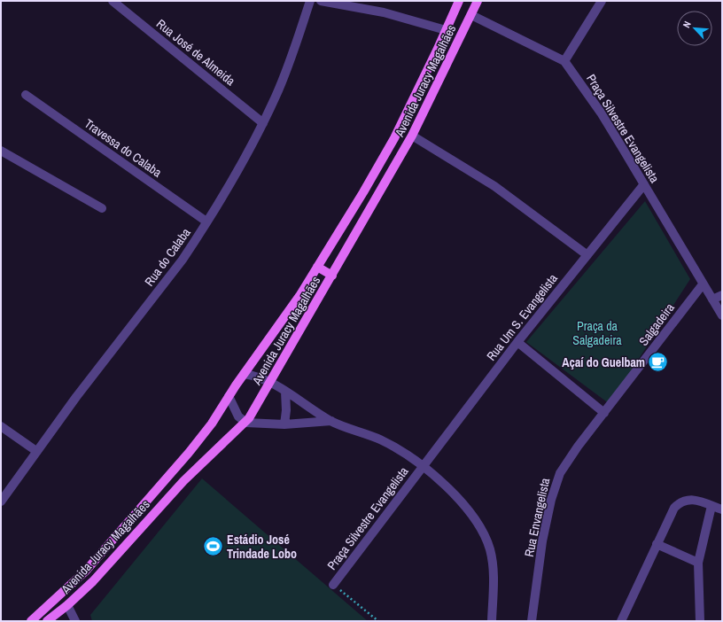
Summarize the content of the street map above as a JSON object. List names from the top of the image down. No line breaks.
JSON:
{"streets":{"main road":["Avenida Juracy Magalhães"],"street":["Rua José de Almeida","Praça Silvestre Evangelista","Travessa do Calaba","Rua do Calaba","Rua Um S. Evangelista","Salgadeira","Rua Envangelista"]},"crossings":[["Rua José de Almeida","Rua do Calaba"],["Avenida Juracy Magalhães","Praça Silvestre Evangelista"],["Praça Silvestre Evangelista","Rua Um S. Evangelista"],["Praça Silvestre Evangelista","Salgadeira"],["Travessa do Calaba","Rua do Calaba"],["Salgadeira","Rua Envangelista"]],"parks":["Praça da Salgadeira"],"places":{"cafe":["Açaí do Guelbam"],"sports":["Estádio José Trindade Lobo"]},"north":"top left"}
